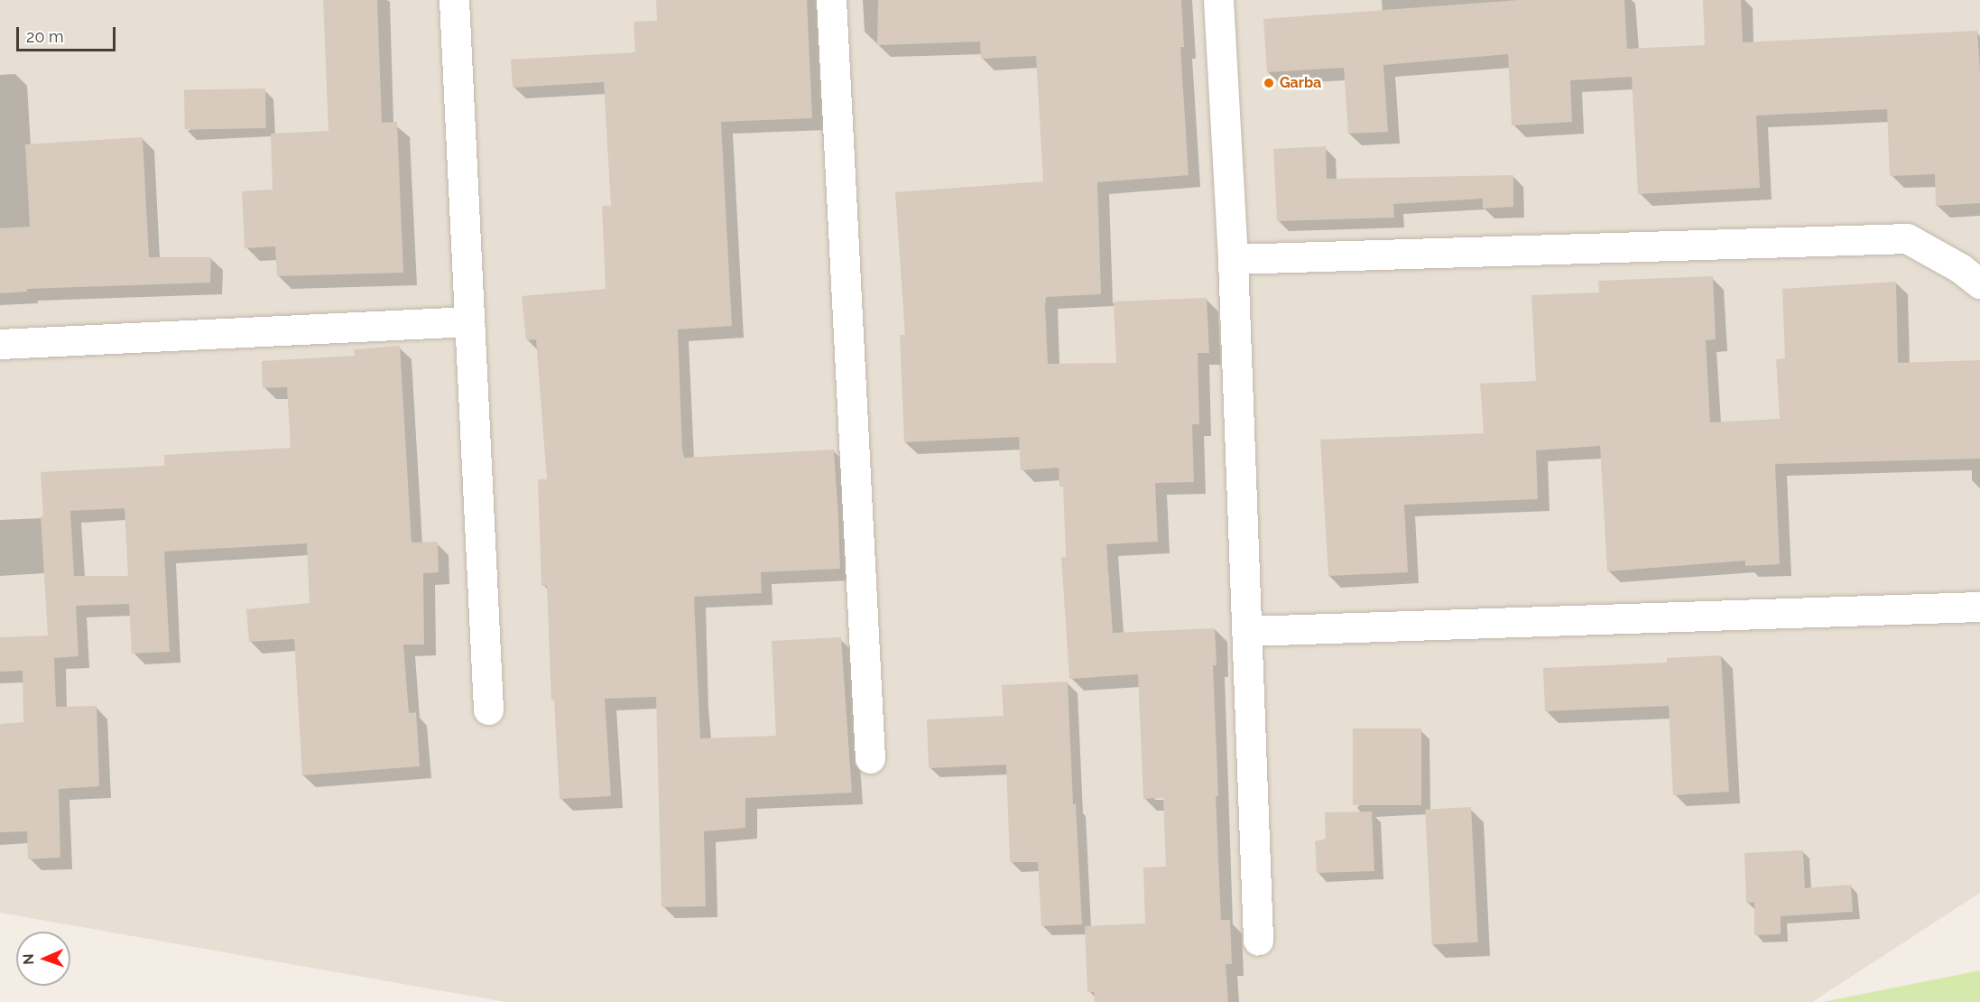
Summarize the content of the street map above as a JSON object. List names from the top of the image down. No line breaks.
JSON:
{"places":["Garba"],"scale_bar":"20 m","north":"left"}
